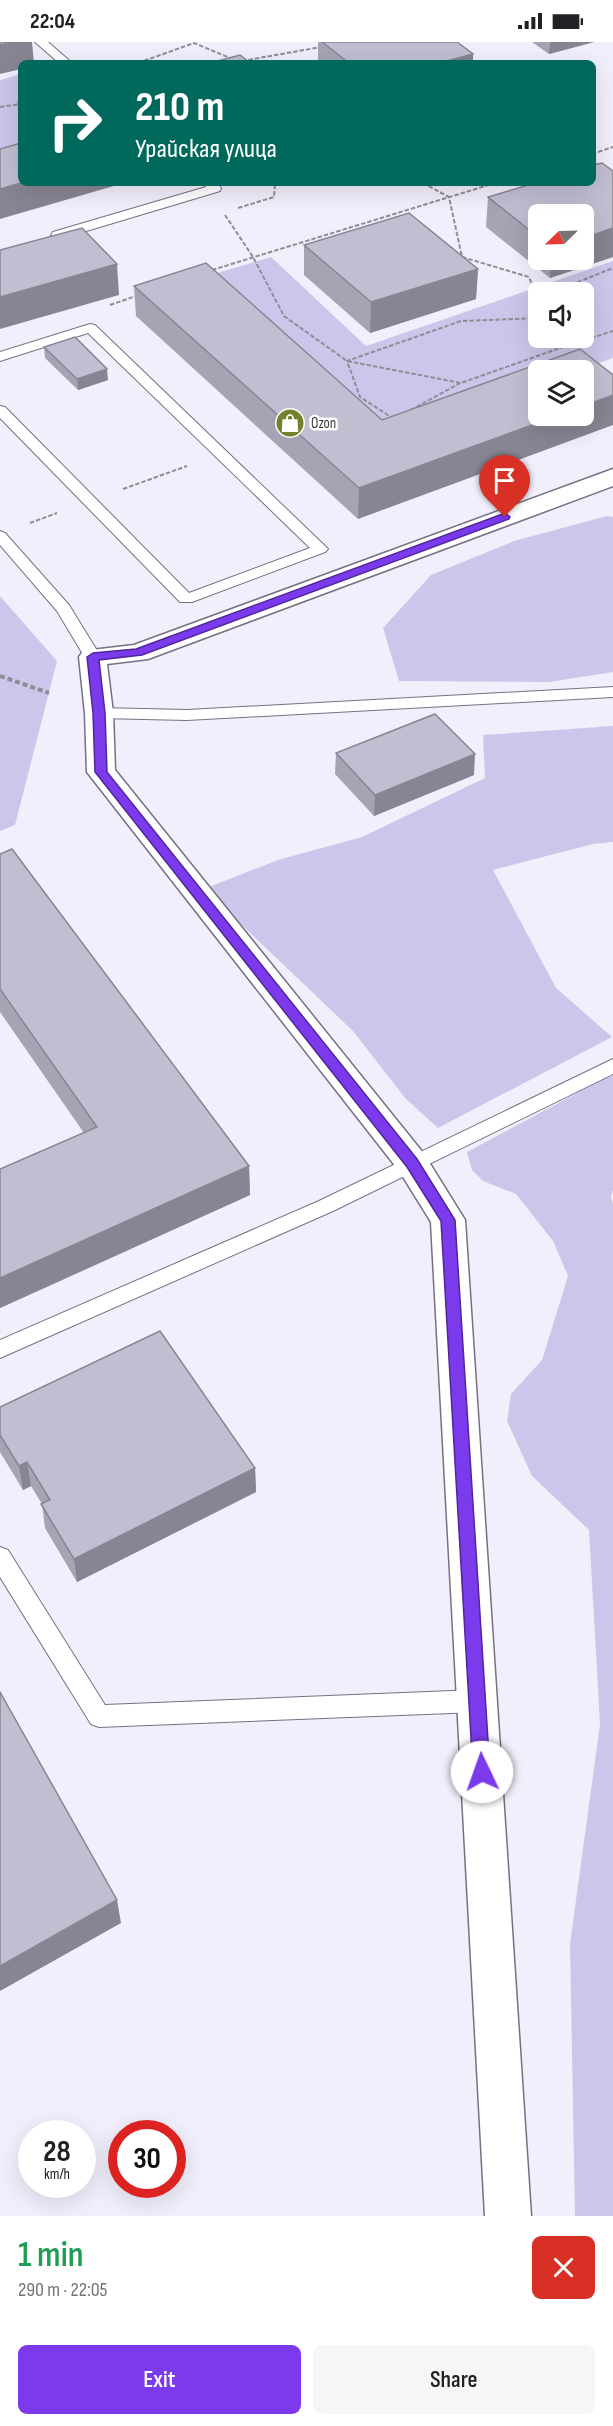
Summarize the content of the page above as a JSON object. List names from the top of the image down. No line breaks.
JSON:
{"places":{"shop":["Ozon"]},"north":"bottom left","page":{"status":"22:04","turn":["210 m","Урайская улица"],"speed":"28 km/h","limit":"30","heading":["1 min","290 m · 22:05"],"buttons":["Exit","Share"]}}
